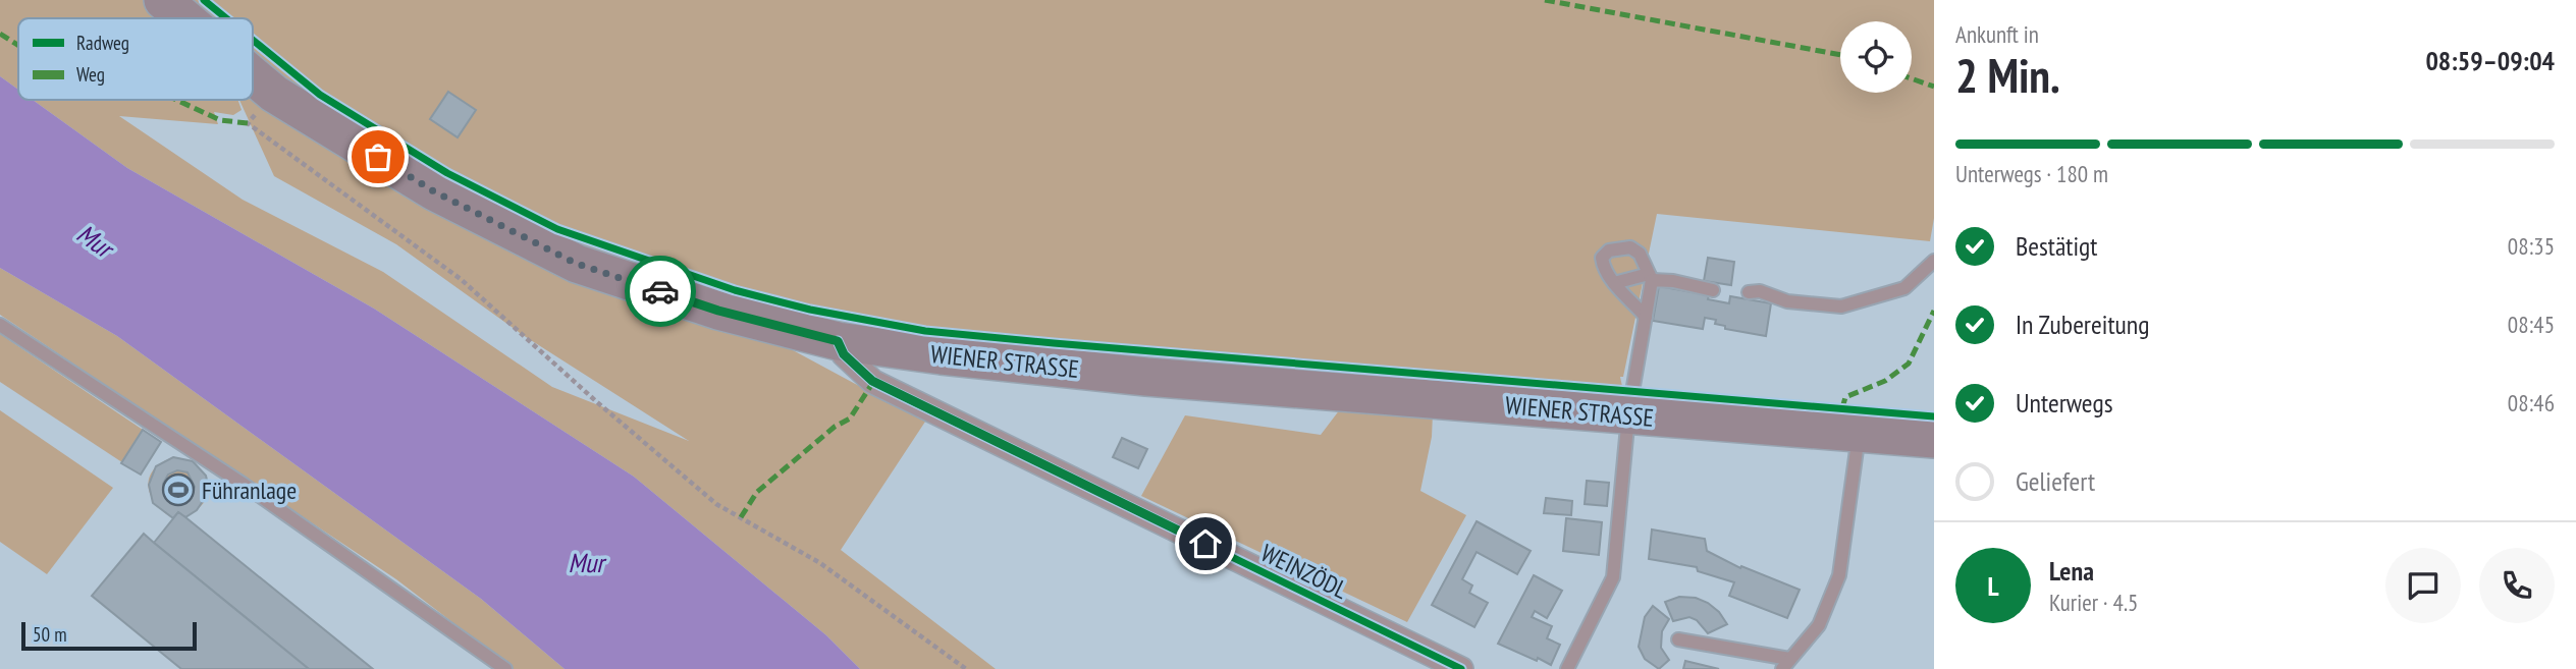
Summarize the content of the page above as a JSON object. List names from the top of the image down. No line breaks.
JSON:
{"streets":{"main road":["WIENER STRASSE"],"street":["WEINZÖDL"]},"crossings":[["WIENER STRASSE","WEINZÖDL"]],"water":["Mur"],"places":{"sports":["Führanlage"]},"legend":["Radweg","Weg"],"scale_bar":"50 m","page":{"heading":["2 Min.","Ankunft in","08:59–09:04"],"panel":["Lena","Kurier · 4.5"],"bar":"Unterwegs · 180 m","list":[["Bestätigt","08:35"],["In Zubereitung","08:45"],["Unterwegs","08:46"],"Geliefert"],"round":"L","scale":"50 m"}}
